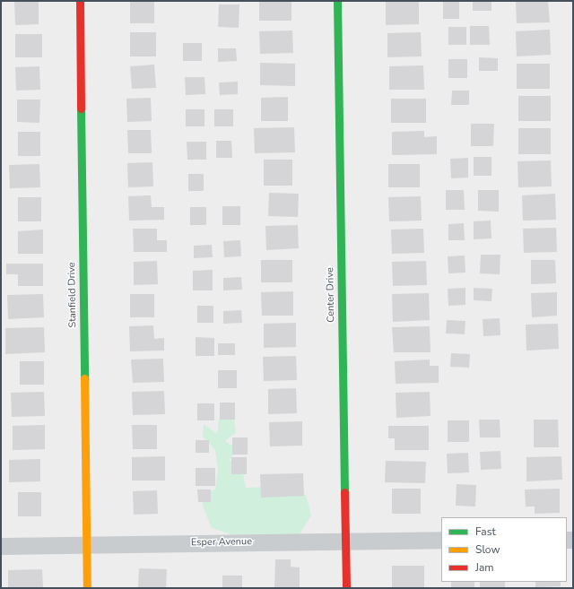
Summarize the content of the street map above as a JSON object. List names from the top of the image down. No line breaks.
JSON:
{"streets":{"street":["Stanfield Drive","Center Drive","Esper Avenue"]},"crossings":[["Stanfield Drive","Esper Avenue"],["Center Drive","Esper Avenue"]],"legend":["Fast","Slow","Jam"]}
